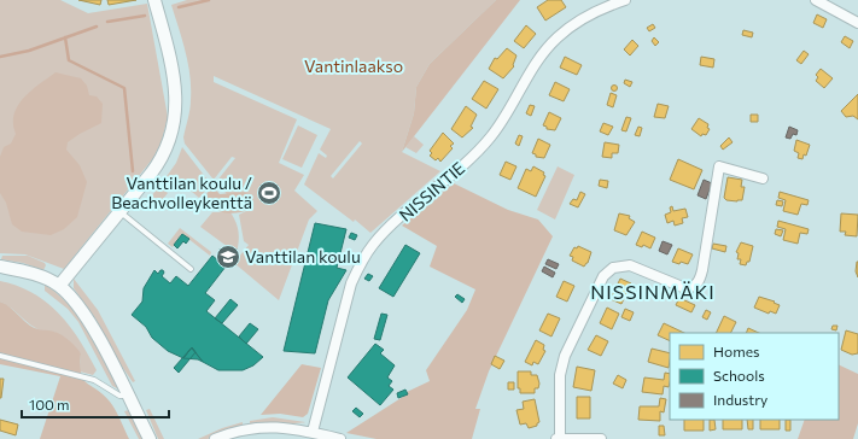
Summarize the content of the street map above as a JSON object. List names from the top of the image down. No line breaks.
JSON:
{"streets":{"street":["NISSINTIE"]},"districts":["NISSINMÄKI"],"parks":["Vantinlaakso"],"places":{"sports":["Vanttilan koulu / Beachvolleykenttä"],"school or university":["Vanttilan koulu"]},"legend":["Homes","Schools","Industry"],"scale_bar":"100 m"}
